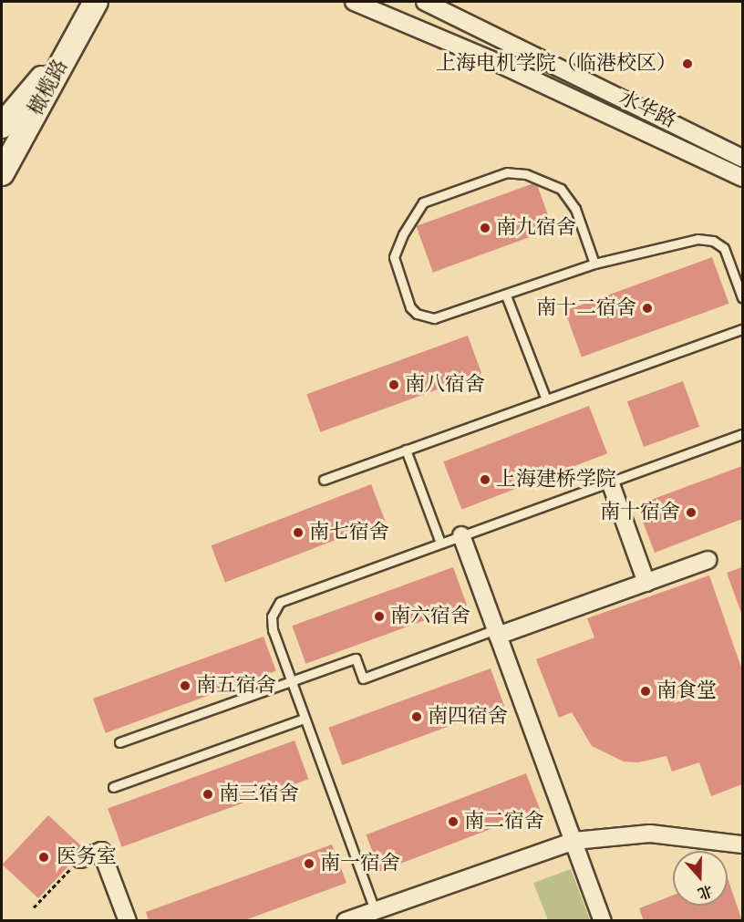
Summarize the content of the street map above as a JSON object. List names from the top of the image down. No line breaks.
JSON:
{"streets":{"main road":["橄榄路"],"street":["水华路"]},"places":["上海电机学院（临港校区）","南九宿舍","南十二宿舍","南八宿舍","上海建桥学院","南十宿舍","南七宿舍","南六宿舍","南五宿舍","南食堂","南四宿舍","南三宿舍","南二宿舍","医务室","南一宿舍"],"north":"bottom"}
